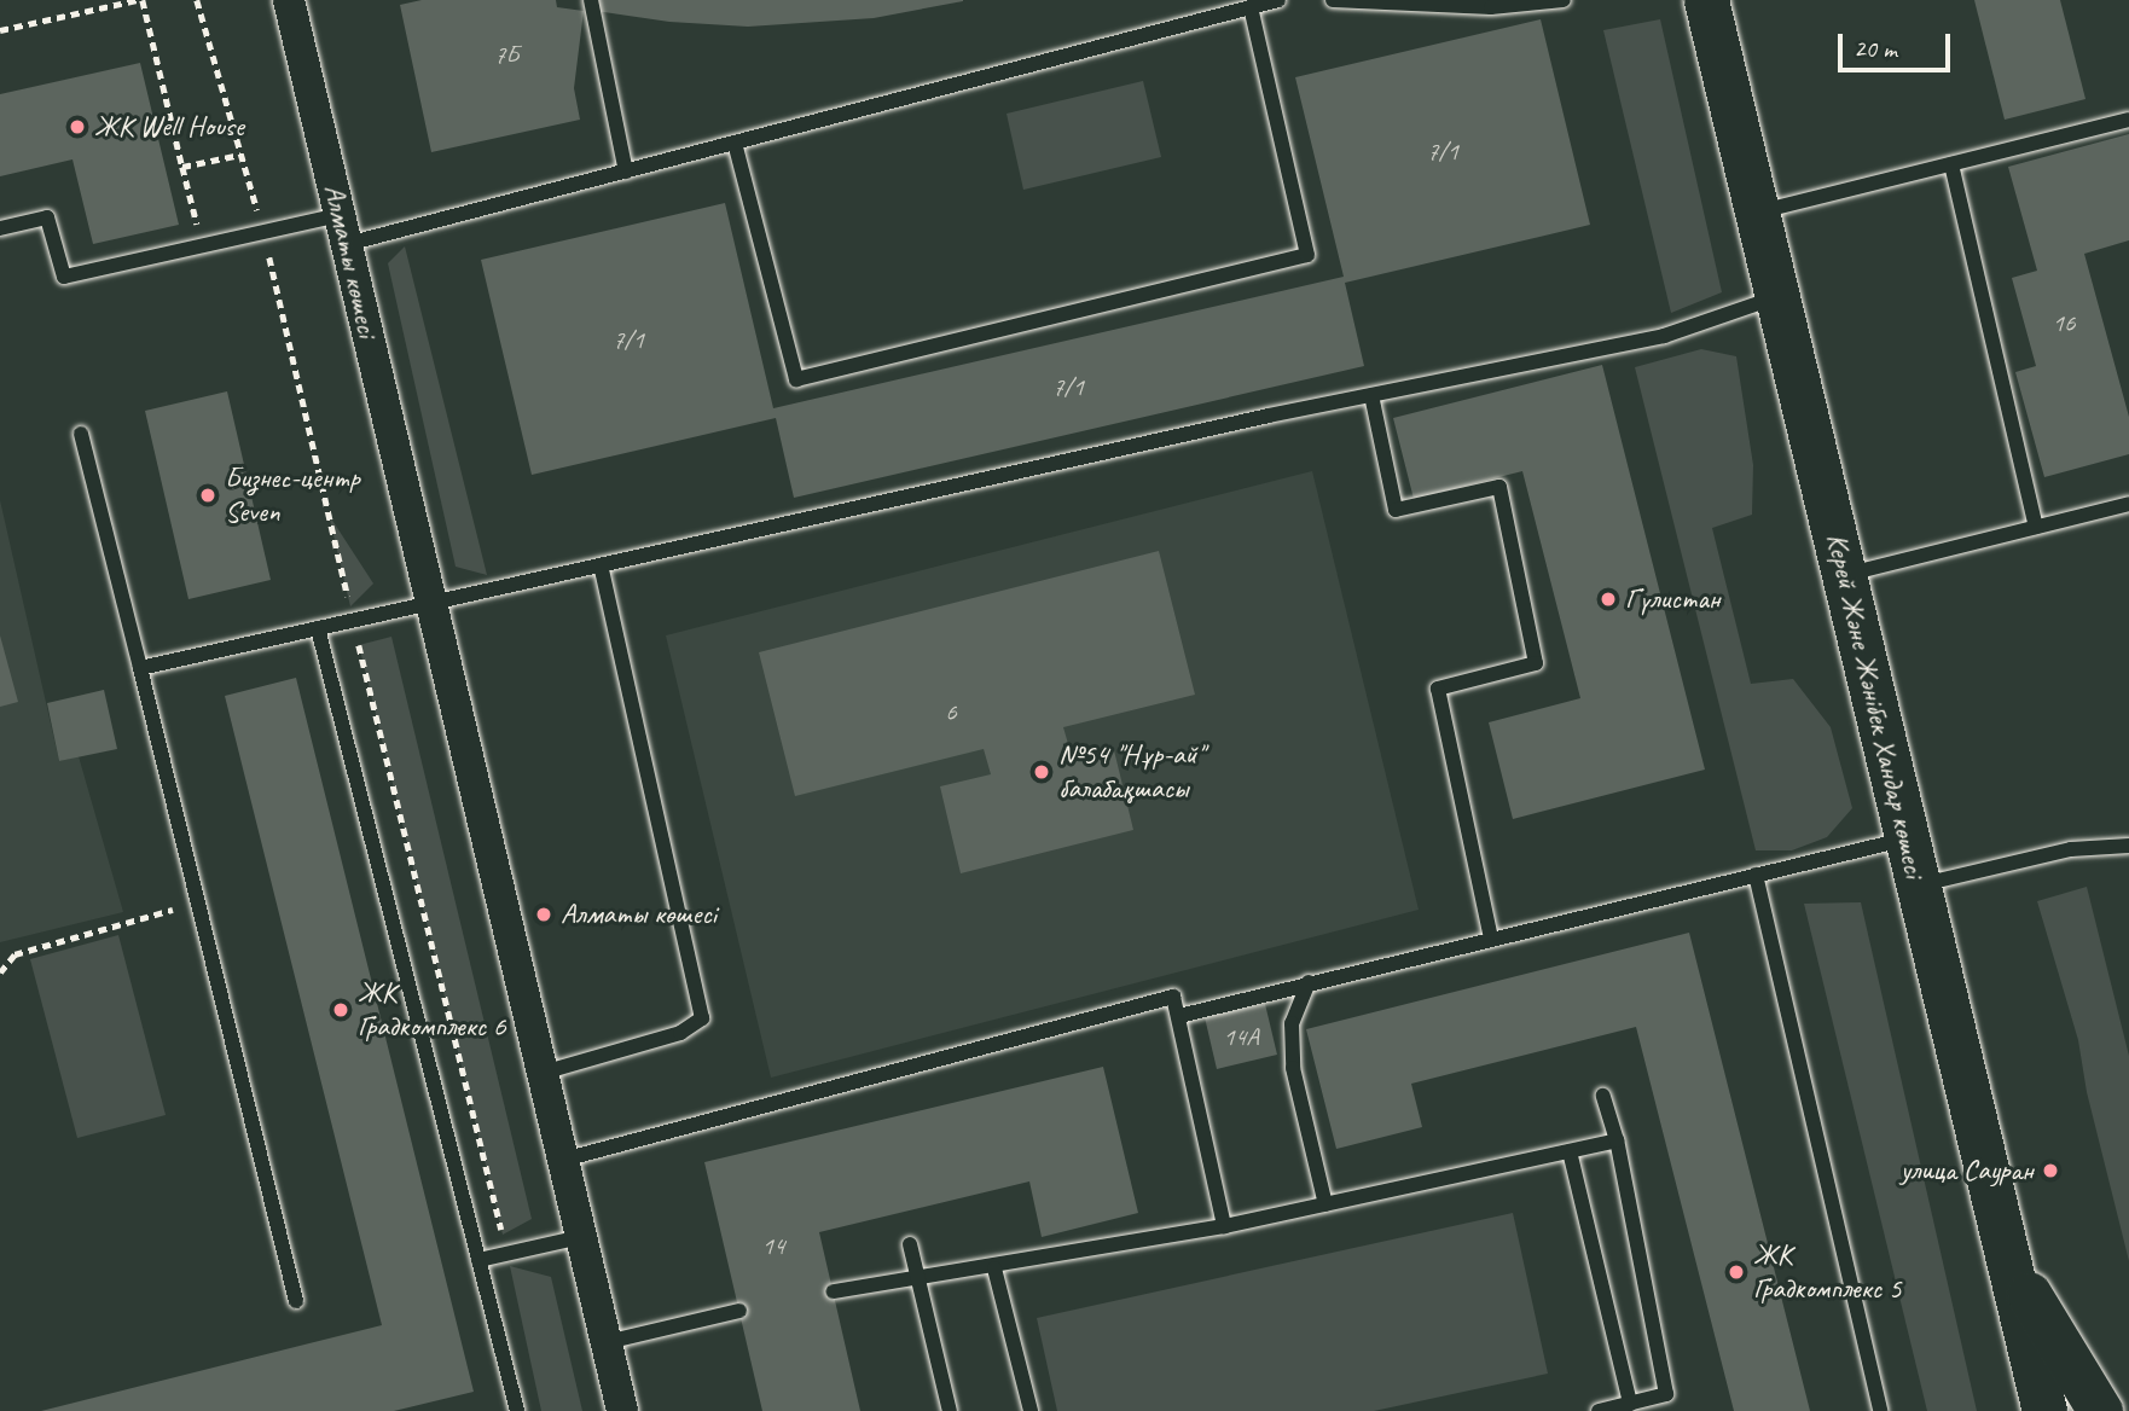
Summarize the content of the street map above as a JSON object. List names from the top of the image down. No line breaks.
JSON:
{"streets":{"main road":["Керей Және Жәнібек Хандар көшесі"],"street":["Алматы көшесі"]},"places":["ЖК Well House","Бизнес-центр Seven","Гүлистан","№54 \"Нұр-ай\" балабақшасы","Алматы көшесі","ЖК Градкомплекс 6","улица Сауран","ЖК Градкомплекс 5"],"house_numbers":["7Б","7/1","16","7/1","7/1","6","14А","14"],"scale_bar":"20 m"}
